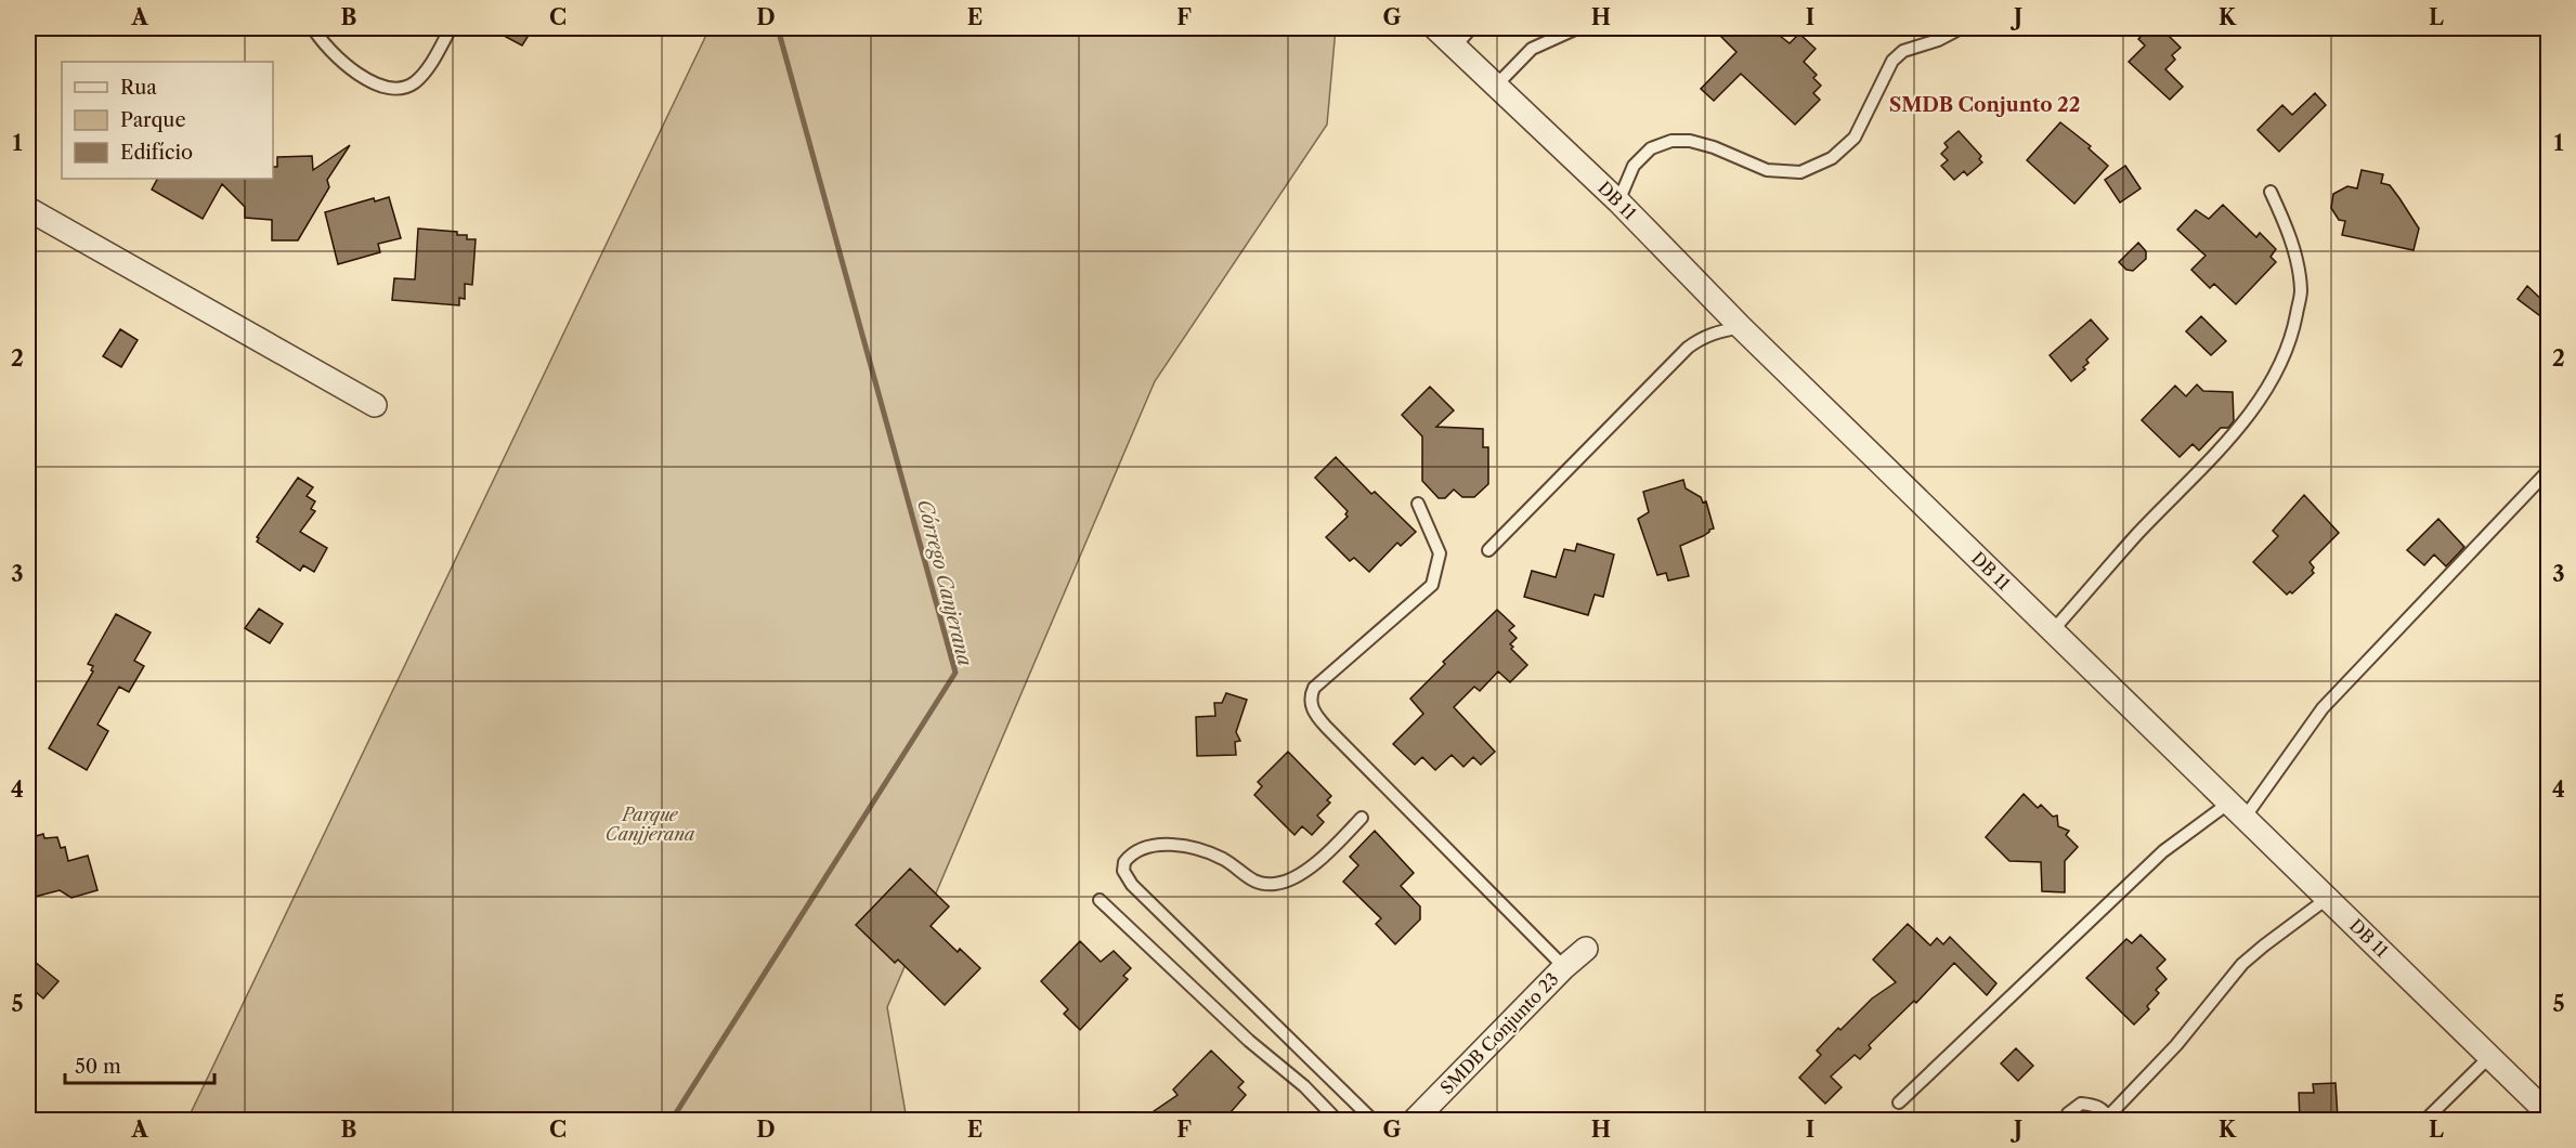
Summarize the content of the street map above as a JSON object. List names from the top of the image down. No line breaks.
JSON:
{"streets":{"street":["DB 11","SMDB Conjunto 23"]},"districts":["SMDB Conjunto 22"],"water":["Córrego Canjerana"],"parks":["Parque Canjjerana"],"legend":["Rua","Parque","Edifício"],"scale_bar":"50 m","grid":{"columns":["A","B","C","D","E","F","G","H","I","J","K","L"],"rows":["1","2","3","4","5"]}}
